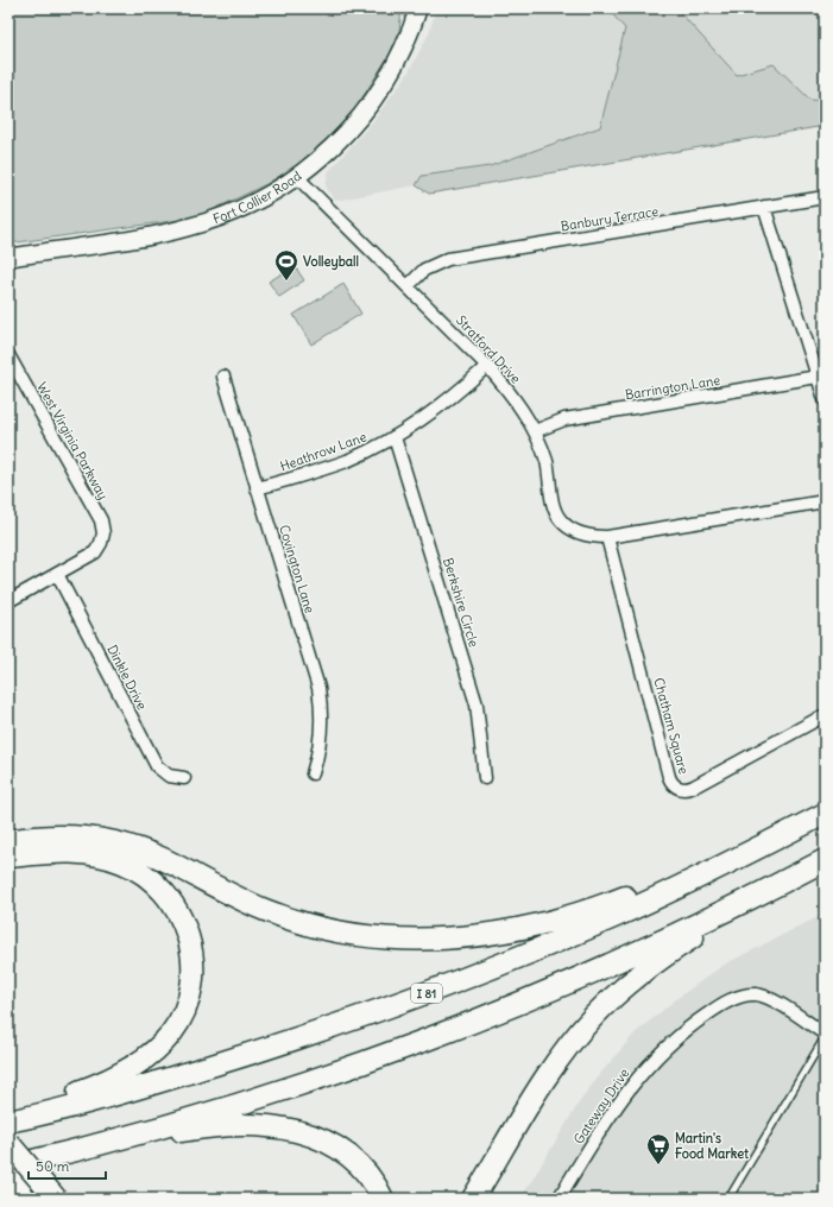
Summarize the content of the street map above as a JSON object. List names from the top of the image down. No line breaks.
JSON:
{"streets":{"highway":["I 81"],"street":["Fort Collier Road","Banbury Terrace","Stratford Drive","Barrington Lane","West Virginia Parkway","Heathrow Lane","Covington Lane","Berkshire Circle","Dinkle Drive","Chatham Square","Gateway Drive"]},"crossings":[["Fort Collier Road","Stratford Drive"],["Banbury Terrace","Stratford Drive"],["Stratford Drive","Barrington Lane"],["Stratford Drive","Heathrow Lane"],["Stratford Drive","Chatham Square"],["West Virginia Parkway","Dinkle Drive"],["Heathrow Lane","Covington Lane"],["Heathrow Lane","Berkshire Circle"]],"places":{"sports":["Volleyball"],"supermarket":["Martin's Food Market"]},"scale_bar":"50 m"}
